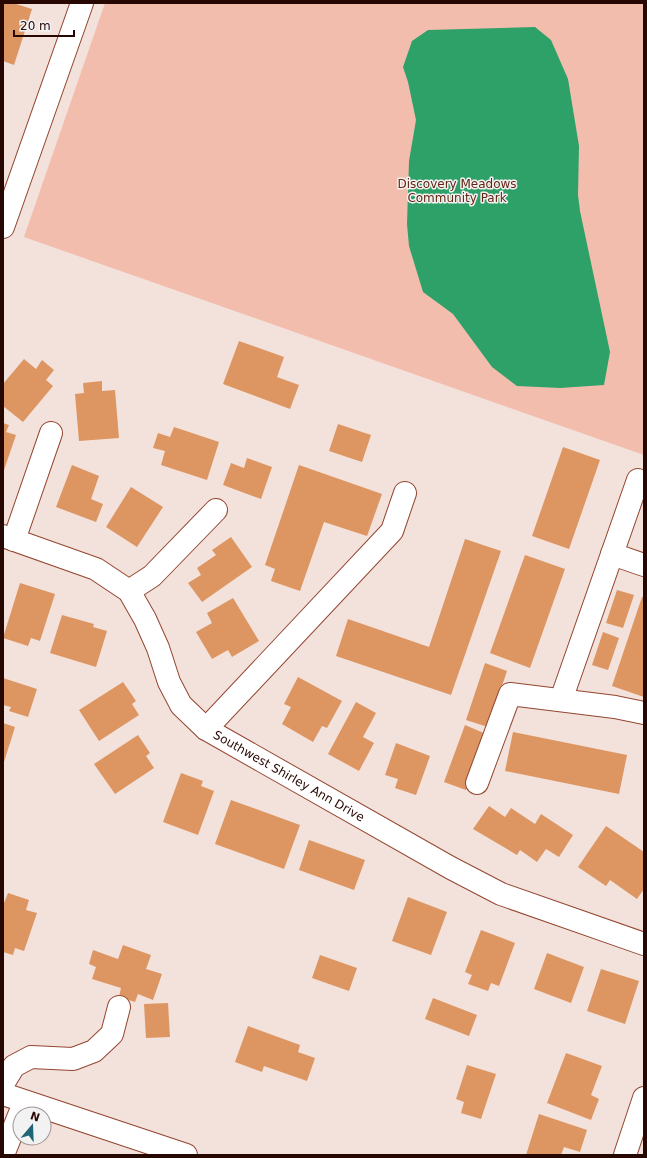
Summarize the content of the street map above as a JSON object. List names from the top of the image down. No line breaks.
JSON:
{"streets":{"street":["Southwest Shirley Ann Drive"]},"parks":["Discovery Meadows Community Park"],"scale_bar":"20 m","north":"top"}
